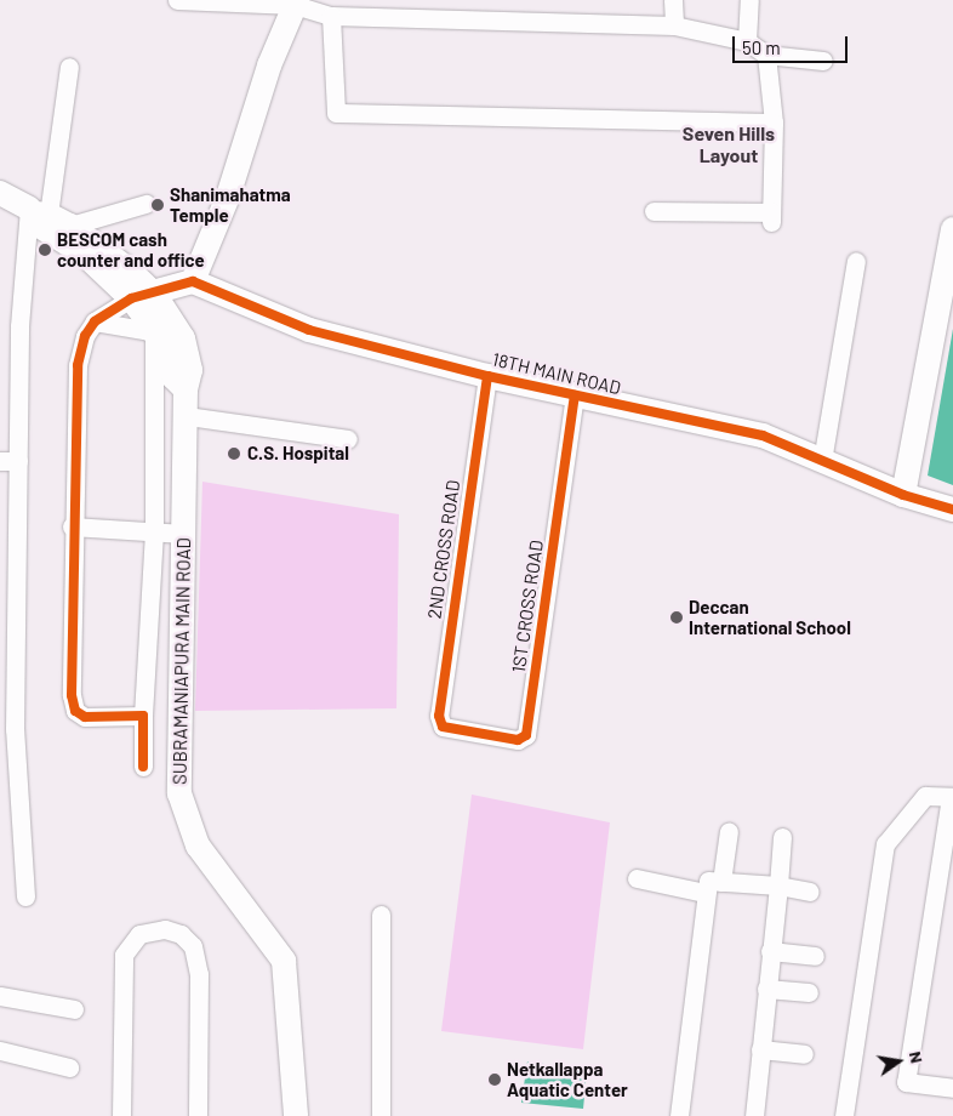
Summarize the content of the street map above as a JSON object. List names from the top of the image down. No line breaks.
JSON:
{"streets":{"street":["18TH MAIN ROAD","2ND CROSS ROAD","1ST CROSS ROAD","SUBRAMANIAPURA MAIN ROAD"]},"crossings":[["18TH MAIN ROAD","2ND CROSS ROAD"],["18TH MAIN ROAD","1ST CROSS ROAD"],["2ND CROSS ROAD","1ST CROSS ROAD"]],"districts":["Seven Hills Layout"],"places":["Shanimahatma Temple","BESCOM cash counter and office","C.S. Hospital","Deccan International School","Netkallappa Aquatic Center"],"scale_bar":"50 m","north":"right"}
